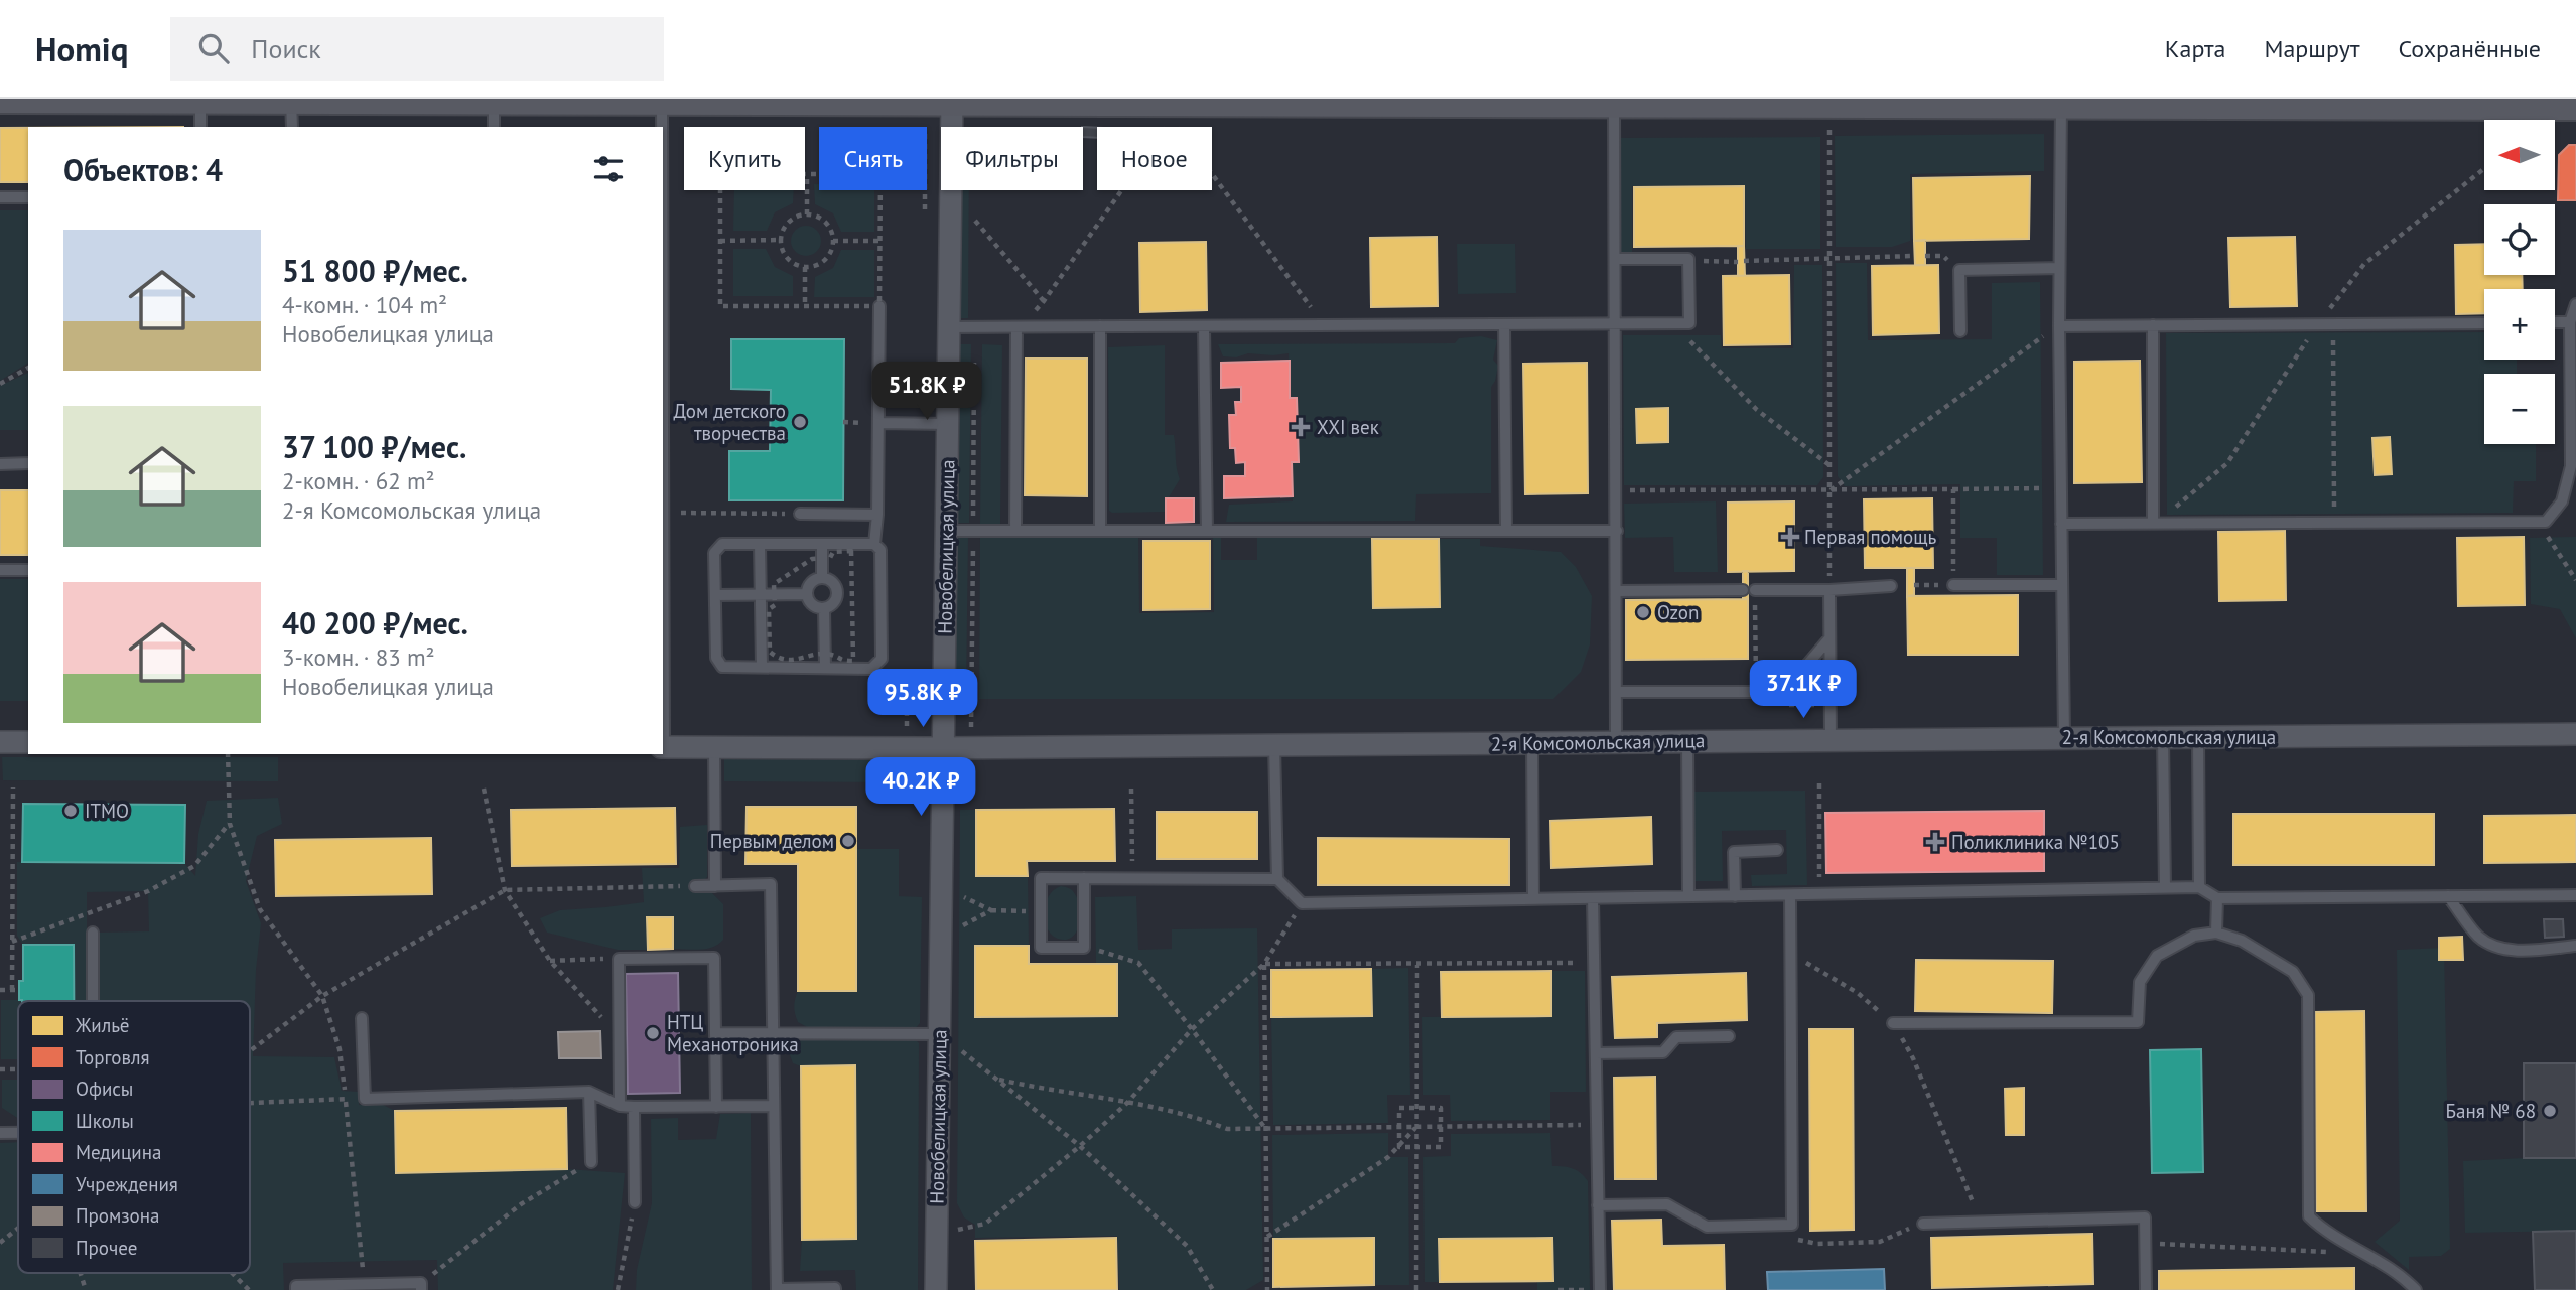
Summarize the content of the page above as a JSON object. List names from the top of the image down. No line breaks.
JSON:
{"streets":{"street":["Новобелицкая улица","2-я Комсомольская улица"]},"crossings":[["Новобелицкая улица","2-я Комсомольская улица"]],"places":{"other":["Дом детского творчества","Ozon","ITMO","Первым делом","НТЦ Механотроника","Баня № 68"],"health":["XXI век","Первая помощь","Поликлиника №105"]},"legend":["Жильё","Торговля","Офисы","Школы","Медицина","Учреждения","Промзона","Прочее"],"north":"left","page":{"header":"Homiq","search":"Поиск","nav":["Карта","Маршрут","Сохранённые"],"map_buttons":["+","−"],"chip":["Купить","Снять","Фильтры","Новое"],"heading":"Объектов: 4","list":[{"name":"51 800 ₽/мес.","note":"4-комн. · 104 m² · Новобелицкая улица"},{"name":"37 100 ₽/мес.","note":"2-комн. · 62 m² · 2-я Комсомольская улица"},{"name":"40 200 ₽/мес.","note":"3-комн. · 83 m² · Новобелицкая улица"}],"price":["51.8K ₽","37.1K ₽","95.8K ₽","40.2K ₽"]}}
